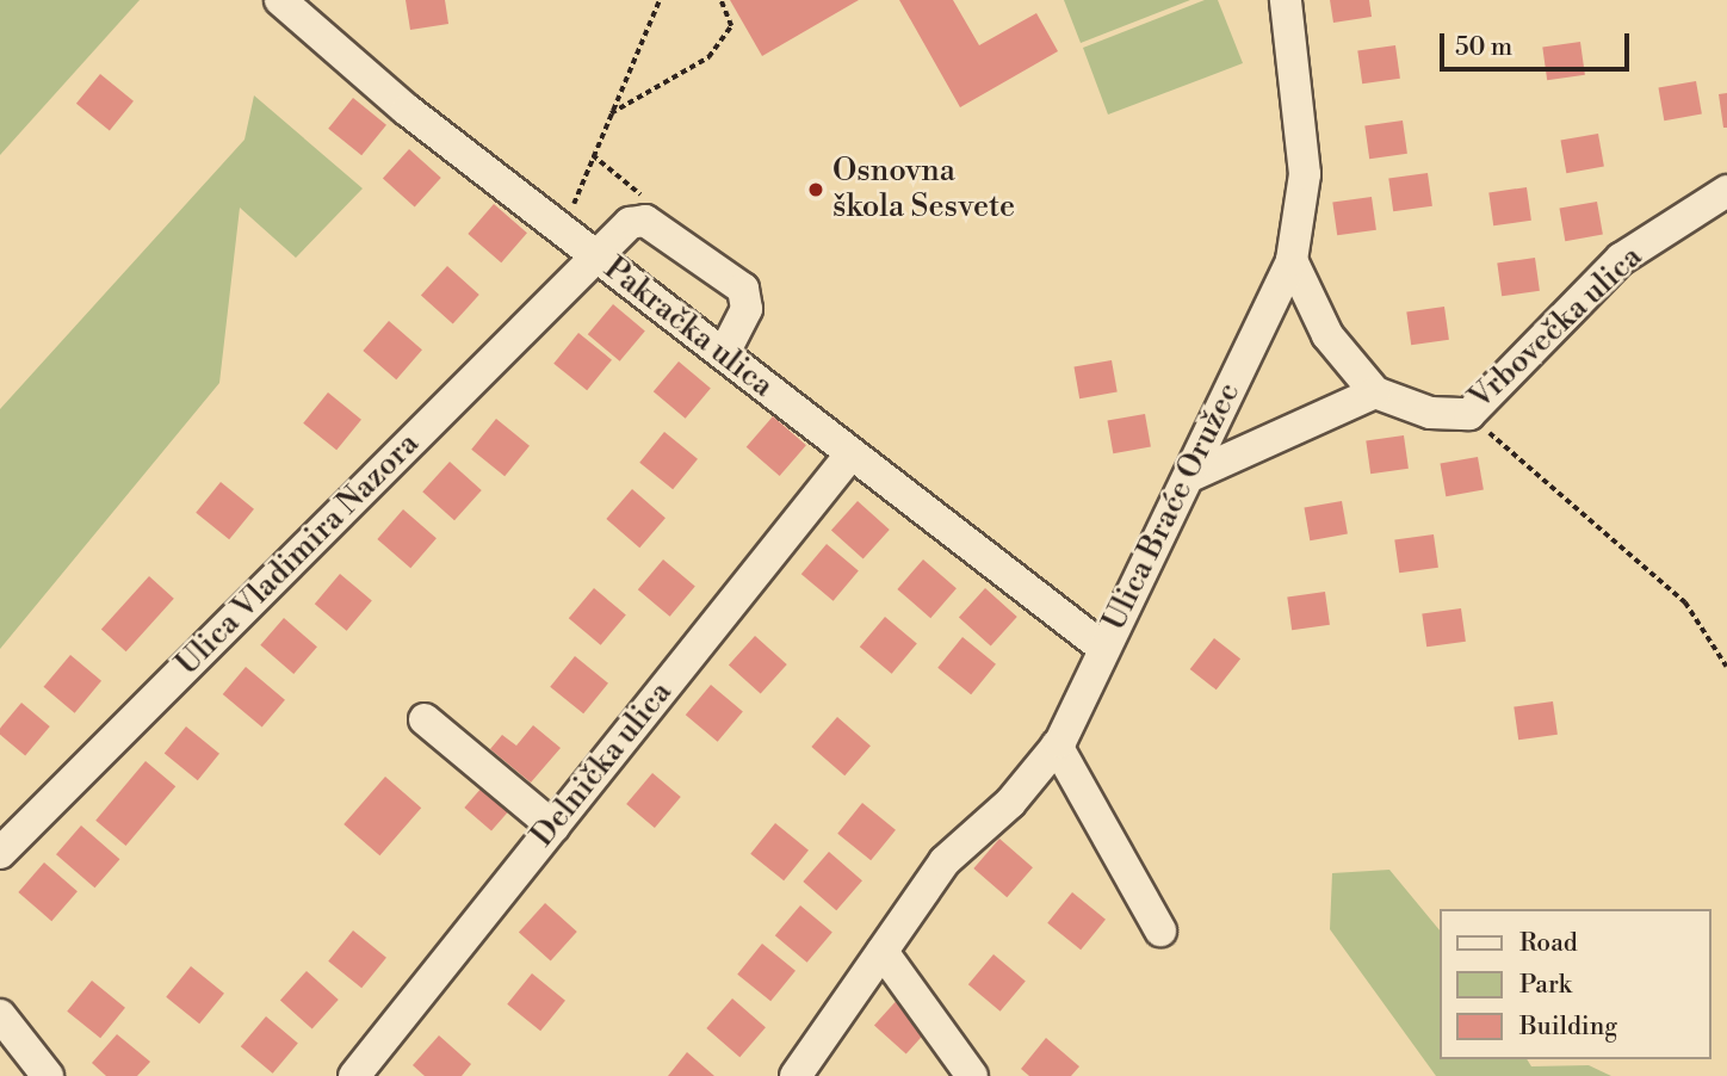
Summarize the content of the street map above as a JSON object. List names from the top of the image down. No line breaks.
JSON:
{"streets":{"street":["Pakračka ulica","Vrbovečka ulica","Ulica Braće Oružec","Ulica Vladimira Nazora","Delnička ulica"]},"crossings":[["Pakračka ulica","Ulica Braće Oružec"],["Pakračka ulica","Ulica Vladimira Nazora"],["Pakračka ulica","Delnička ulica"],["Vrbovečka ulica","Ulica Braće Oružec"]],"places":["Osnovna škola Sesvete"],"legend":["Road","Park","Building"],"scale_bar":"50 m"}
